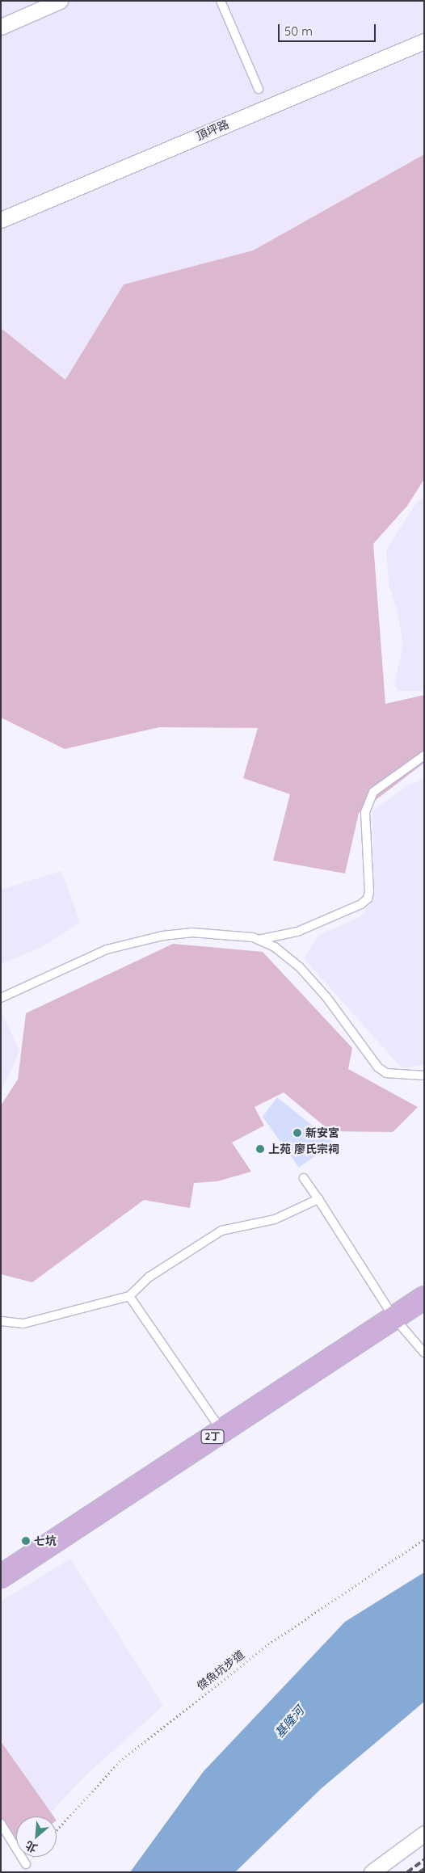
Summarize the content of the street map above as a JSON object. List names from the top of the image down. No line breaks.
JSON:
{"streets":{"main road":["2丁"],"street":["頂坪路"],"path":["傑魚坑步道"]},"water":["基隆河"],"places":["新安宮","上苑 廖氏宗祠","七坑"],"scale_bar":"50 m","north":"bottom left"}
